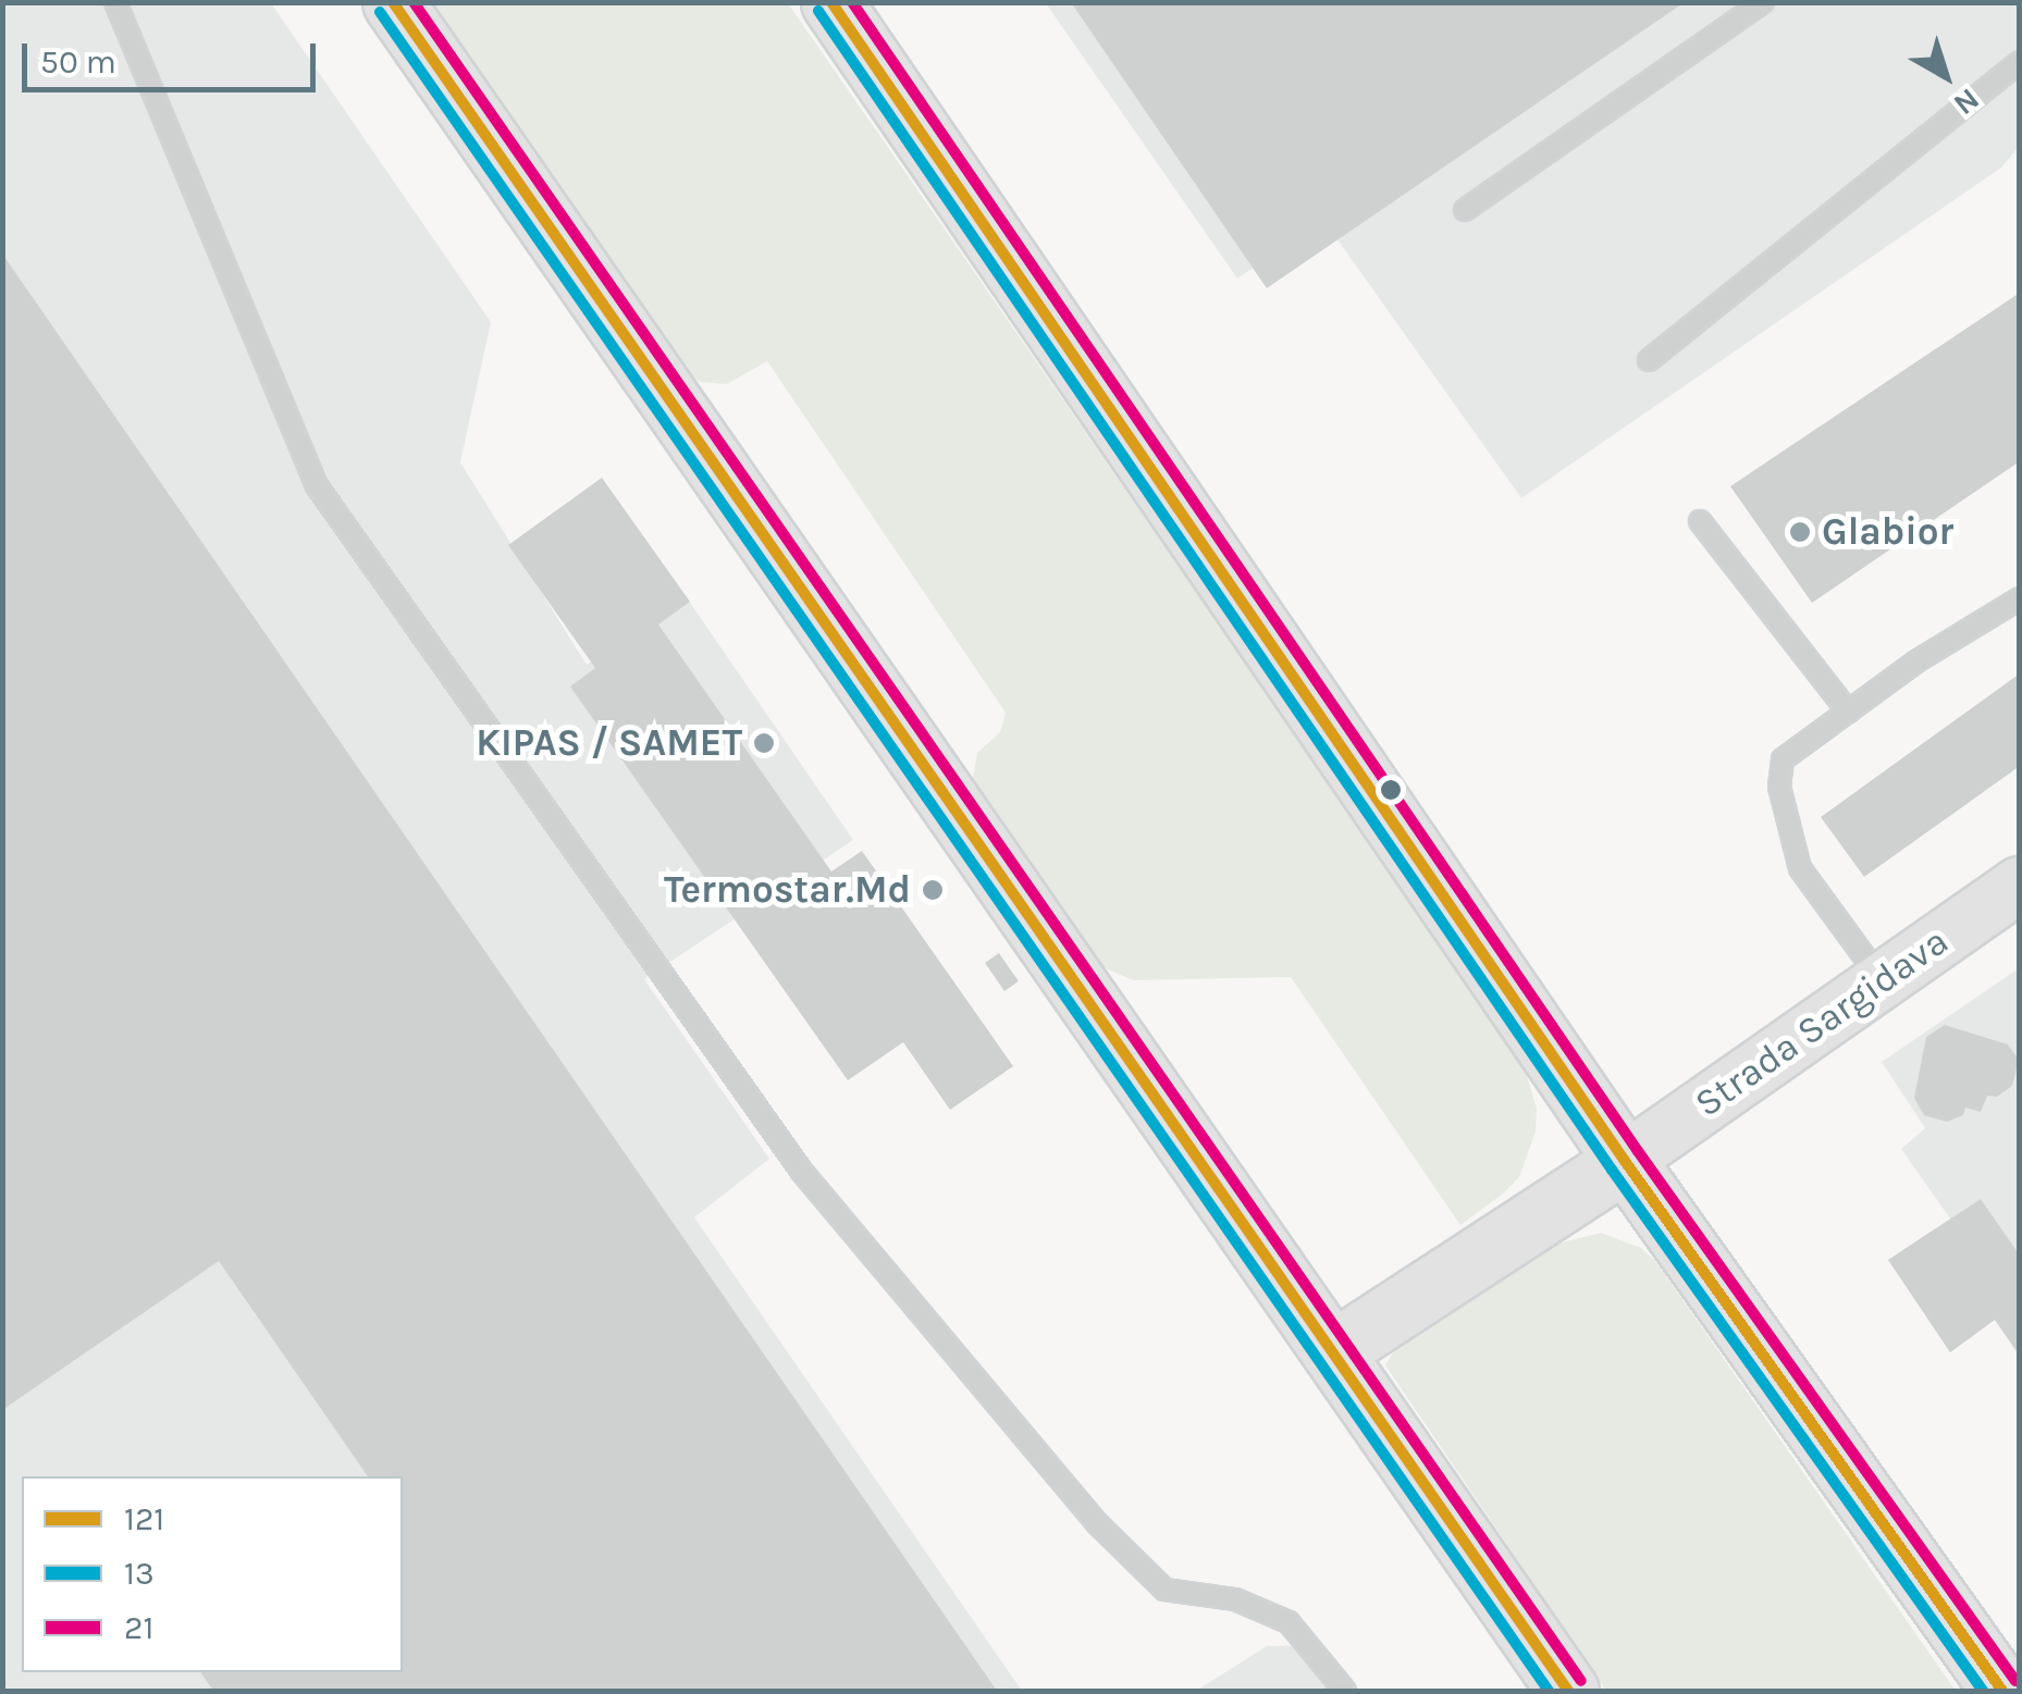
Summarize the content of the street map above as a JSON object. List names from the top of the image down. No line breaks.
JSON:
{"streets":{"street":["Strada Sargidava"]},"places":["Glabior","KIPAS / SAMET","Termostar.Md"],"lines":["transit line 121","transit line 21","transit line 13"],"legend":["121","13","21"],"scale_bar":"50 m","north":"bottom right"}
